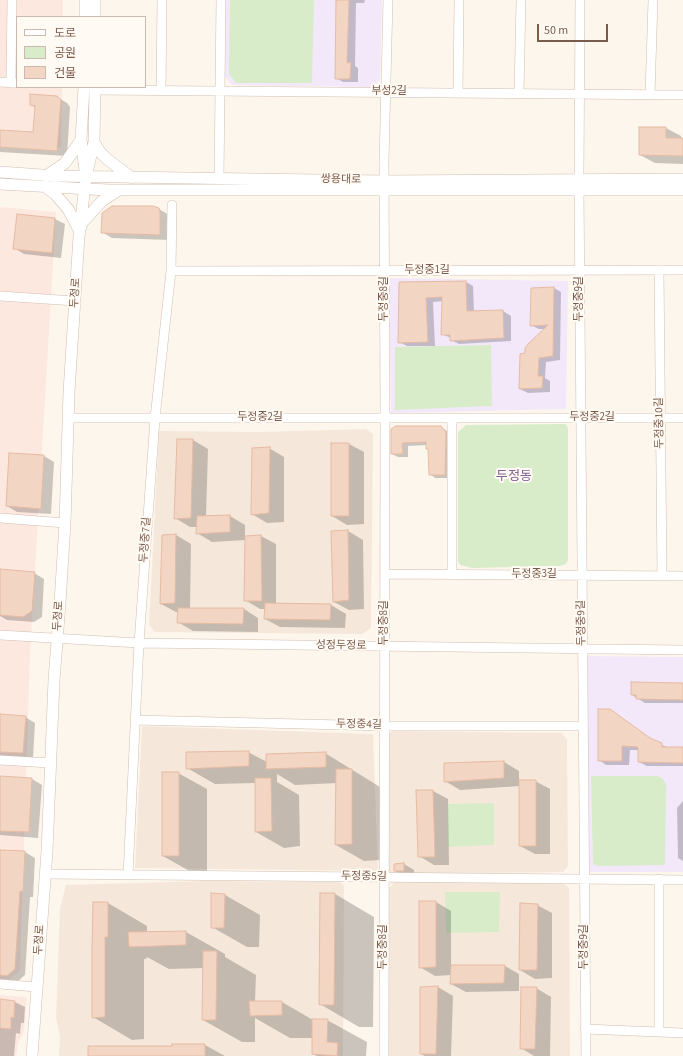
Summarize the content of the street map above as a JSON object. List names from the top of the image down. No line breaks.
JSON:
{"streets":{"street":["부성2길","쌍용대로","두정중1길","두정로","두정중8길","두정중9길","두정중2길","두정중10길","두정중7길","두정중3길","성정두정로","두정중4길","두정중5길"]},"crossings":[["부성2길","두정로"],["부성2길","두정중8길"],["부성2길","두정중9길"],["쌍용대로","두정로"],["쌍용대로","두정중8길"],["쌍용대로","두정중9길"],["두정중1길","두정중8길"],["두정중1길","두정중9길"],["두정중1길","두정중10길"],["두정중1길","두정중7길"],["두정로","두정중2길"],["두정로","성정두정로"],["두정로","두정중5길"],["두정중8길","두정중2길"],["두정중8길","두정중3길"],["두정중8길","성정두정로"],["두정중8길","두정중4길"],["두정중8길","두정중5길"],["두정중9길","두정중2길"],["두정중9길","두정중3길"],["두정중9길","성정두정로"],["두정중9길","두정중4길"],["두정중9길","두정중5길"],["두정중2길","두정중10길"],["두정중2길","두정중7길"],["두정중10길","두정중3길"],["두정중7길","성정두정로"],["두정중7길","두정중4길"],["두정중7길","두정중5길"]],"districts":["두정동"],"legend":["도로","공원","건물"],"scale_bar":"50 m"}
